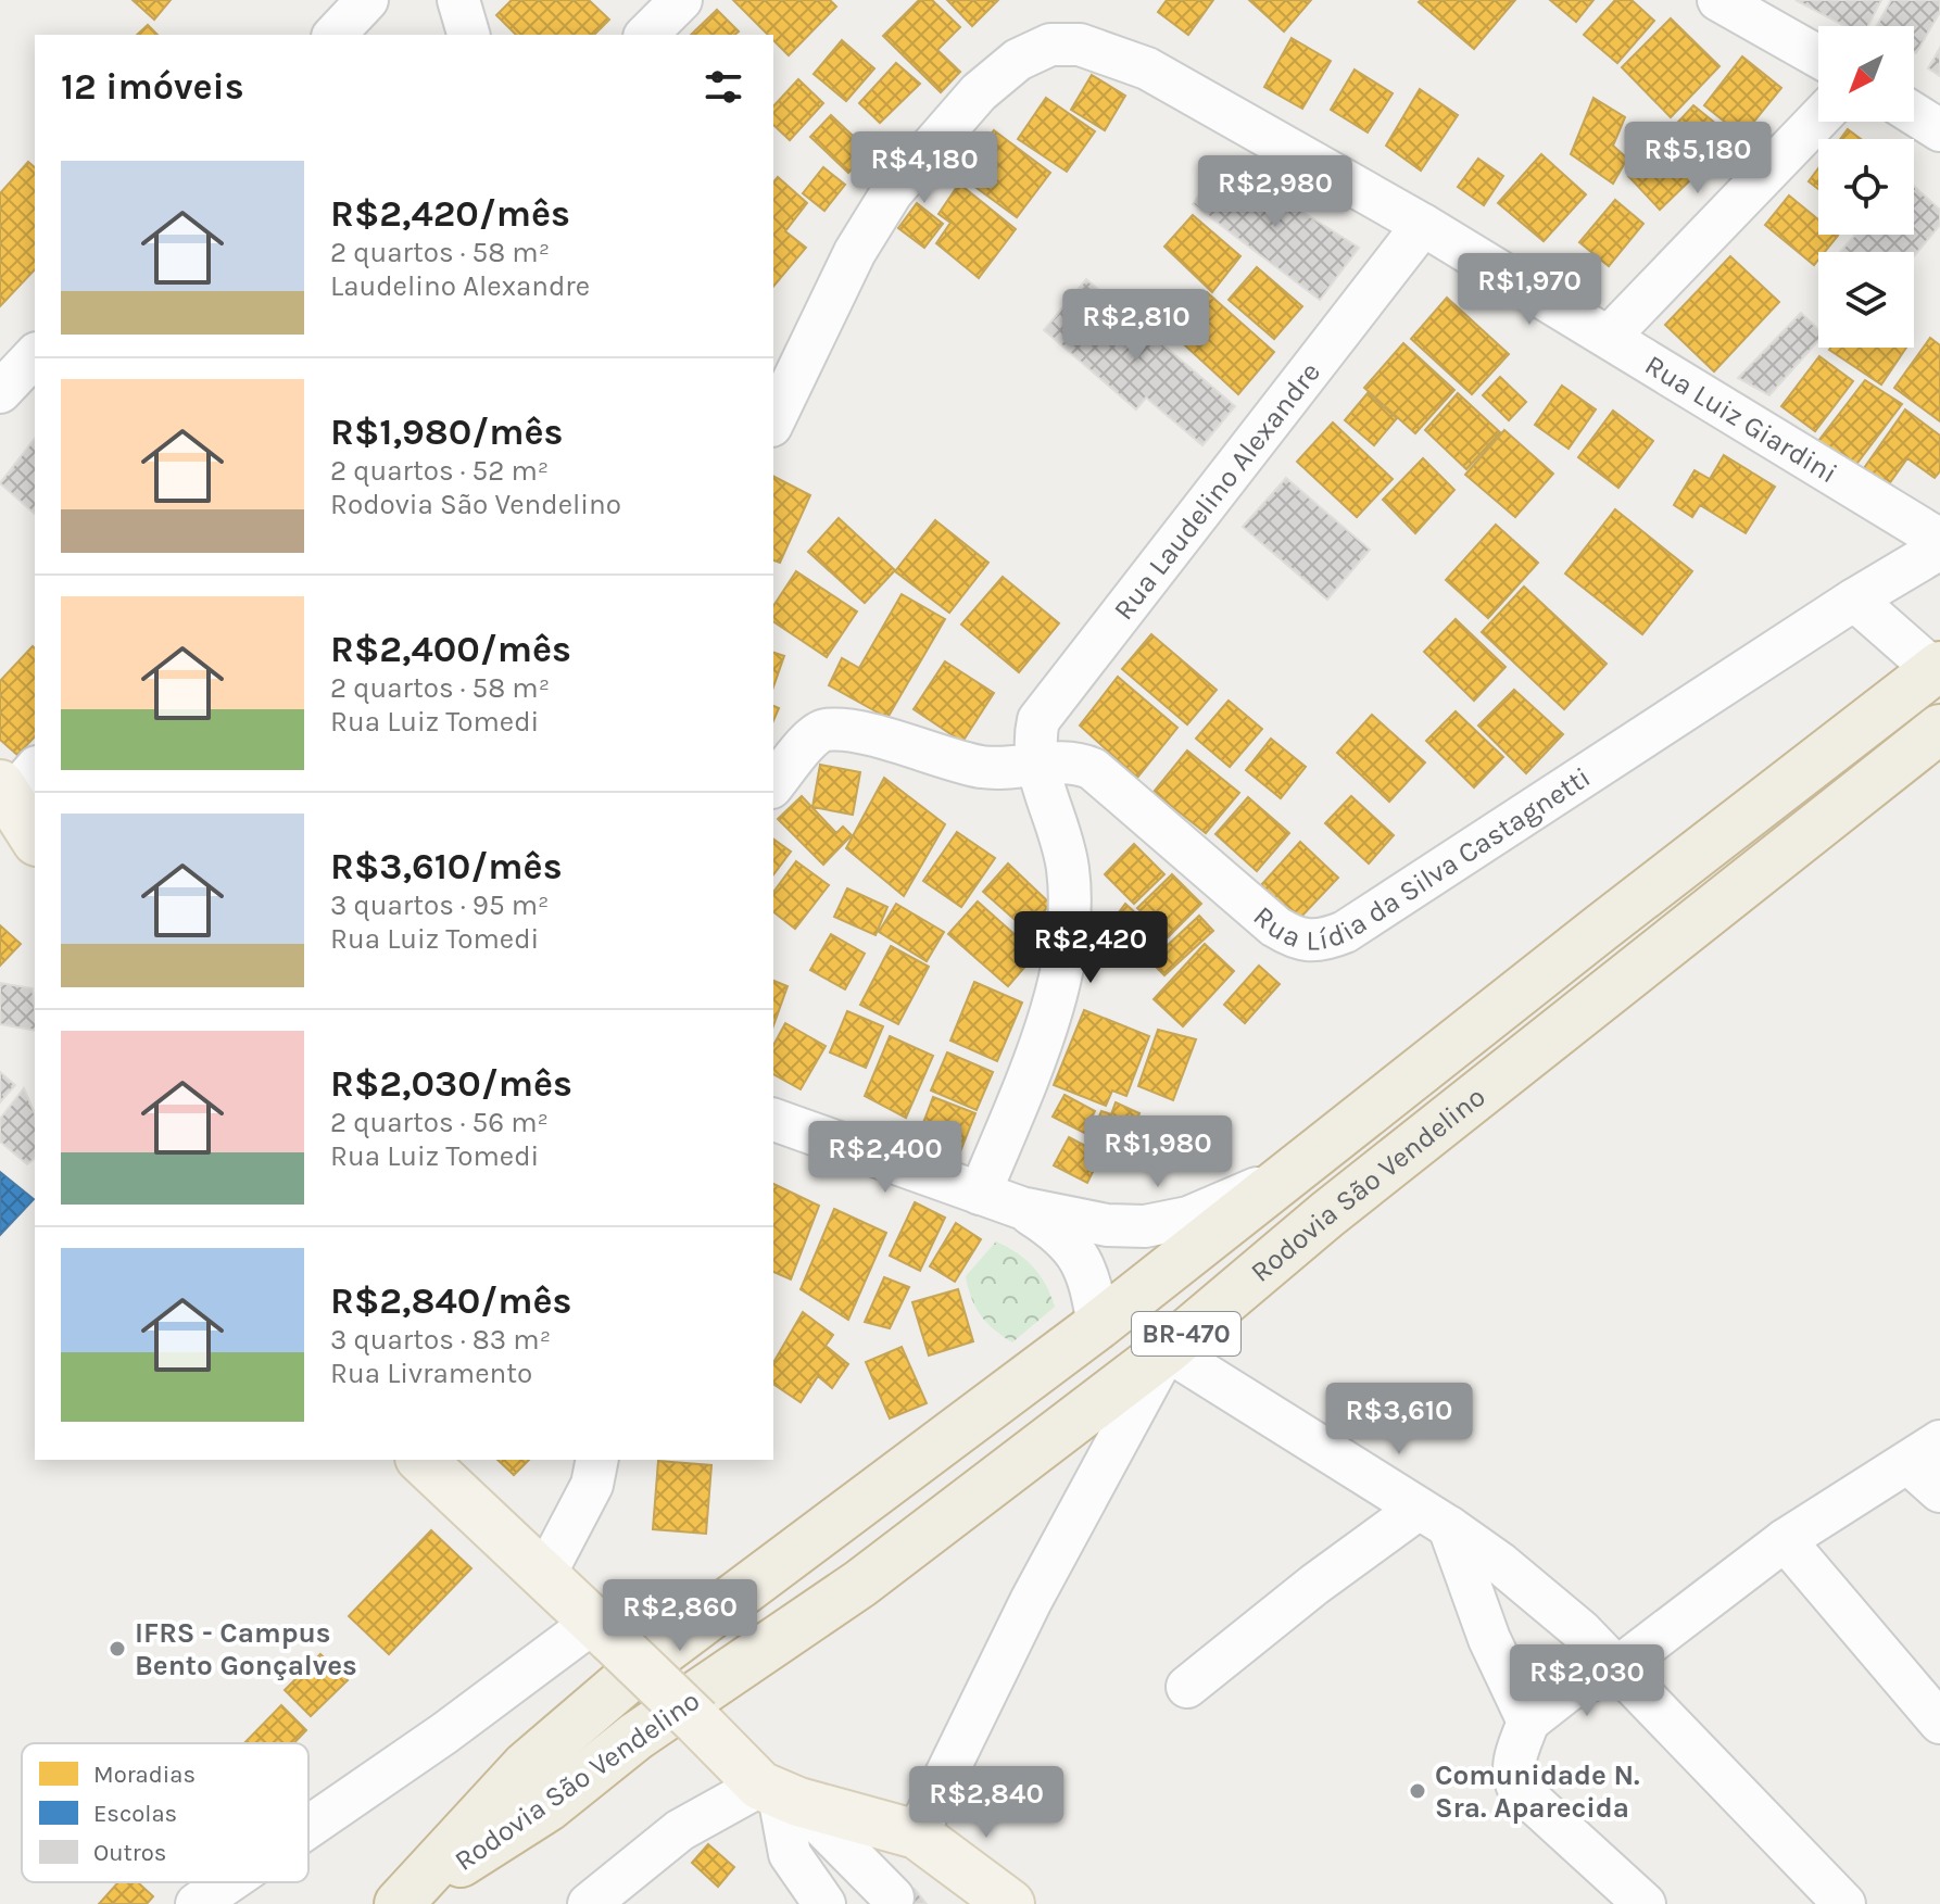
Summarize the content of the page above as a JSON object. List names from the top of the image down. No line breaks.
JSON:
{"streets":{"highway":["Rodovia São Vendelino","BR-470"],"street":["Rua Luiz Giardini","Rua Laudelino Alexandre","Rua Lídia da Silva Castagnetti"]},"crossings":[["Rua Luiz Giardini","Rua Laudelino Alexandre"],["Rua Laudelino Alexandre","Rua Lídia da Silva Castagnetti"],["Rodovia São Vendelino","BR-470"]],"places":["IFRS - Campus Bento Gonçalves","Comunidade N. Sra. Aparecida"],"legend":["Moradias","Escolas","Outros"],"north":"bottom left","page":{"heading":"12 imóveis","price":["R$5,180","R$4,180","R$2,980","R$1,970","R$2,810","R$2,420","R$1,980","R$2,400","R$3,610","R$2,860","R$2,030","R$2,840"],"list":[{"name":"R$2,420/mês","note":"2 quartos · 58 m² · Laudelino Alexandre"},{"name":"R$1,980/mês","note":"2 quartos · 52 m² · Rodovia São Vendelino"},{"name":"R$2,400/mês","note":"2 quartos · 58 m² · Rua Luiz Tomedi"},{"name":"R$3,610/mês","note":"3 quartos · 95 m² · Rua Luiz Tomedi"},{"name":"R$2,030/mês","note":"2 quartos · 56 m² · Rua Luiz Tomedi"},{"name":"R$2,840/mês","note":"3 quartos · 83 m² · Rua Livramento"}]}}
